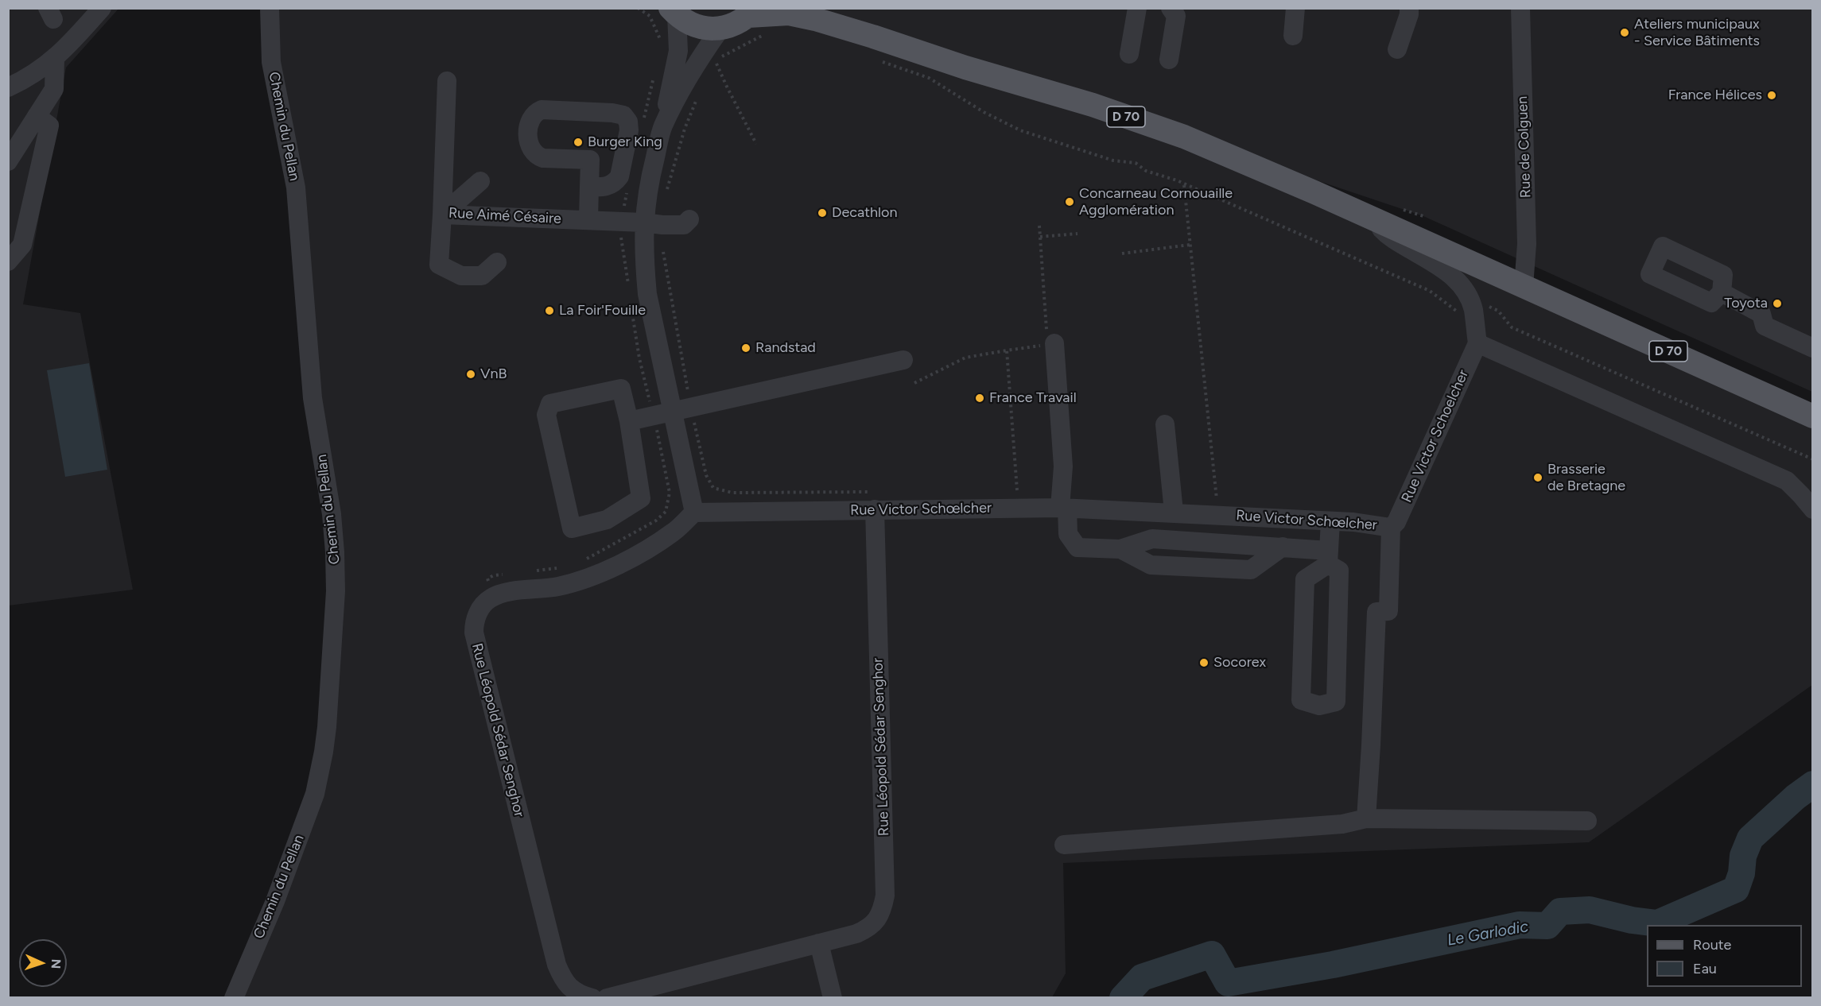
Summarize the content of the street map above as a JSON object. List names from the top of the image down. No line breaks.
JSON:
{"streets":{"main road":["D 70"],"street":["Chemin du Pellan","Rue de Colguen","Rue Aimé Césaire","Rue Victor Schoelcher","Rue Victor Schœlcher","Rue Léopold Sédar Senghor"]},"crossings":[["D 70","Rue de Colguen"],["Rue Victor Schoelcher","Rue Victor Schœlcher"],["Rue Victor Schœlcher","Rue Léopold Sédar Senghor"]],"water":["Le Garlodic"],"places":["Ateliers municipaux - Service Bâtiments","France Hélices","Burger King","Concarneau Cornouaille Agglomération","Decathlon","Toyota","La Foir'Fouille","Randstad","VnB","France Travail","Brasserie de Bretagne","Socorex"],"legend":["Route","Eau"],"north":"right"}
